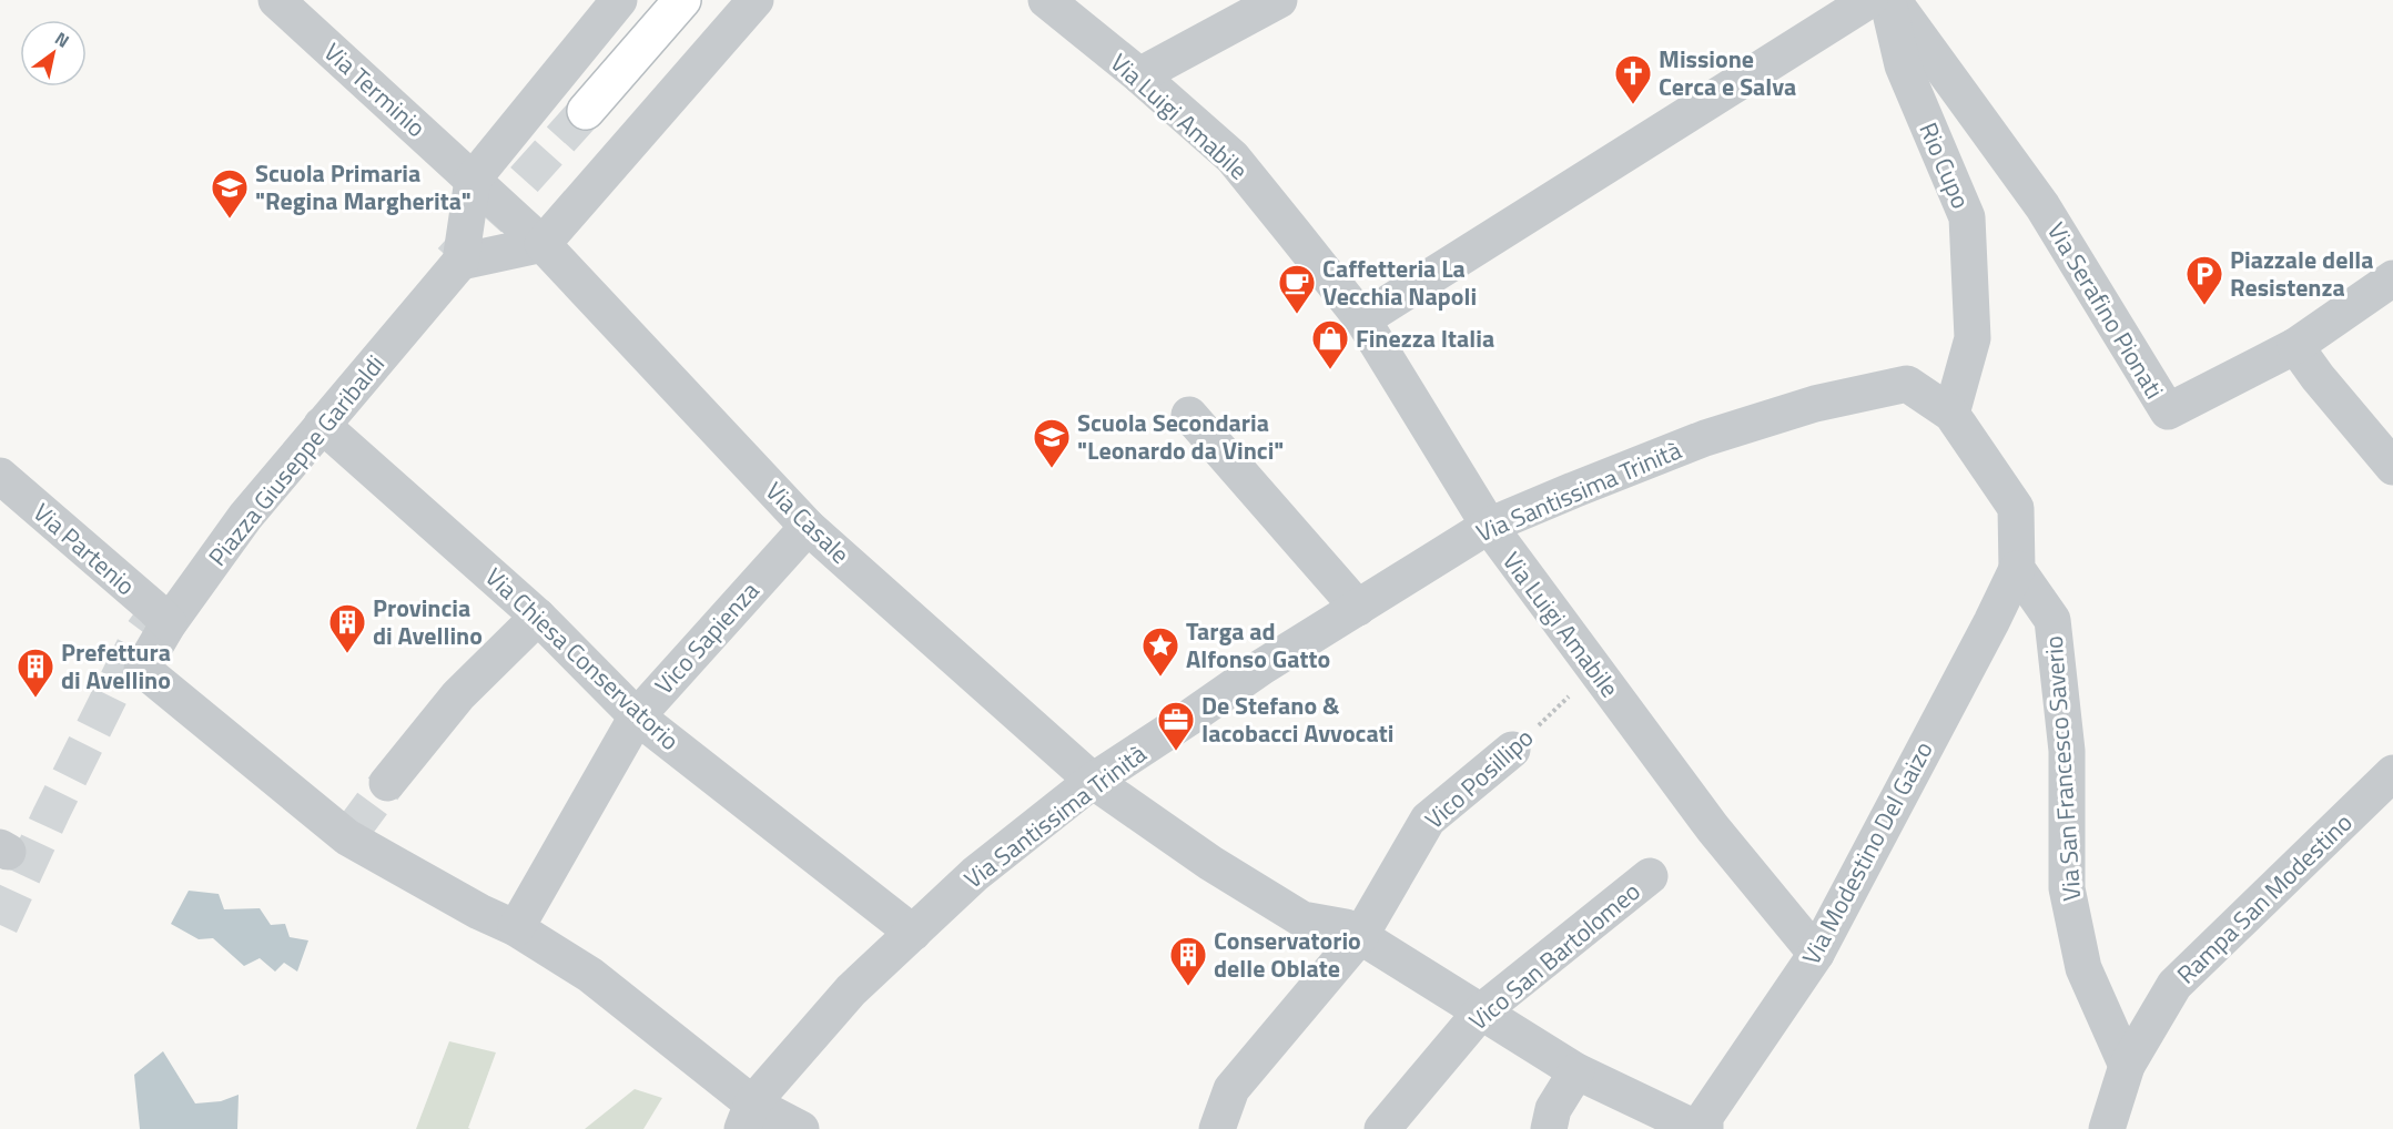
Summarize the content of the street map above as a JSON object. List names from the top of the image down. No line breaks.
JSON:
{"streets":{"street":["Via Terminio","Via Luigi Amabile","Rio Cupo","Via Serafino Pionati","Piazza Giuseppe Garibaldi","Via Santissima Trinità","Via Casale","Via Partenio","Vico Sapienza","Via Chiesa Conservatorio","Via San Francesco Saverio","Vico Posillipo","Via Modestino Del Gaizo","Rampa San Modestino","Vico San Bartolomeo"]},"crossings":[["Via Luigi Amabile","Via Santissima Trinità"],["Via Luigi Amabile","Vico Posillipo"],["Via Luigi Amabile","Via Modestino Del Gaizo"],["Rio Cupo","Via Santissima Trinità"],["Piazza Giuseppe Garibaldi","Via Partenio"],["Piazza Giuseppe Garibaldi","Vico Sapienza"],["Piazza Giuseppe Garibaldi","Via Chiesa Conservatorio"],["Via Santissima Trinità","Via Casale"],["Via Santissima Trinità","Via Chiesa Conservatorio"],["Via Casale","Vico Sapienza"],["Via Casale","Vico Posillipo"],["Via Casale","Vico San Bartolomeo"],["Vico Sapienza","Via Chiesa Conservatorio"],["Via San Francesco Saverio","Via Modestino Del Gaizo"],["Via San Francesco Saverio","Rampa San Modestino"]],"places":{"church":["Missione Cerca e Salva"],"school or university":["Scuola Primaria \"Regina Margherita\"","Scuola Secondaria \"Leonardo da Vinci\""],"parking":["Piazzale della Resistenza"],"cafe":["Caffetteria La Vecchia Napoli"],"shop":["Finezza Italia"],"building":["Provincia di Avellino","Prefettura di Avellino","Conservatorio delle Oblate"],"place":["Targa ad Alfonso Gatto"],"office":["De Stefano & Iacobacci Avvocati"]},"north":"top right"}
